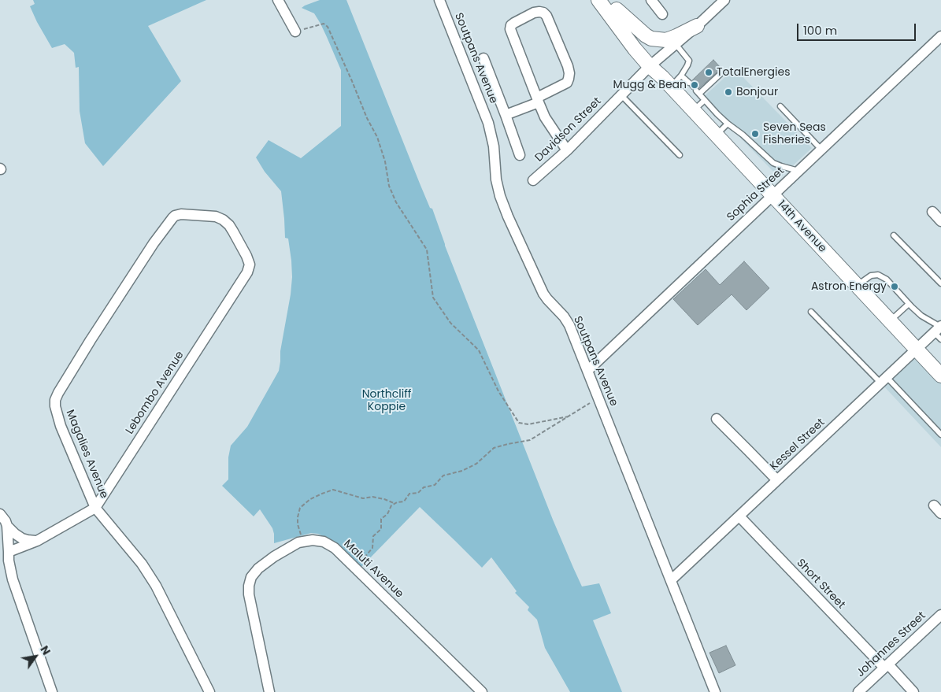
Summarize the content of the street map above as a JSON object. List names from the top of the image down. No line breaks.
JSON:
{"streets":{"main road":["14th Avenue"],"street":["Soutpans Avenue","Davidson Street","Sophia Street","Lebombo Avenue","Kessel Street","Magalies Avenue","Maluti Avenue","Short Street","Johannes Street"]},"crossings":[["Soutpans Avenue","Sophia Street"],["Soutpans Avenue","Kessel Street"],["Davidson Street","14th Avenue"],["Sophia Street","14th Avenue"],["14th Avenue","Kessel Street"],["Lebombo Avenue","Magalies Avenue"],["Kessel Street","Short Street"],["Short Street","Johannes Street"]],"parks":["Northcliff Koppie"],"places":["TotalEnergies","Mugg & Bean","Bonjour","Seven Seas Fisheries","Astron Energy"],"scale_bar":"100 m","north":"top right"}
